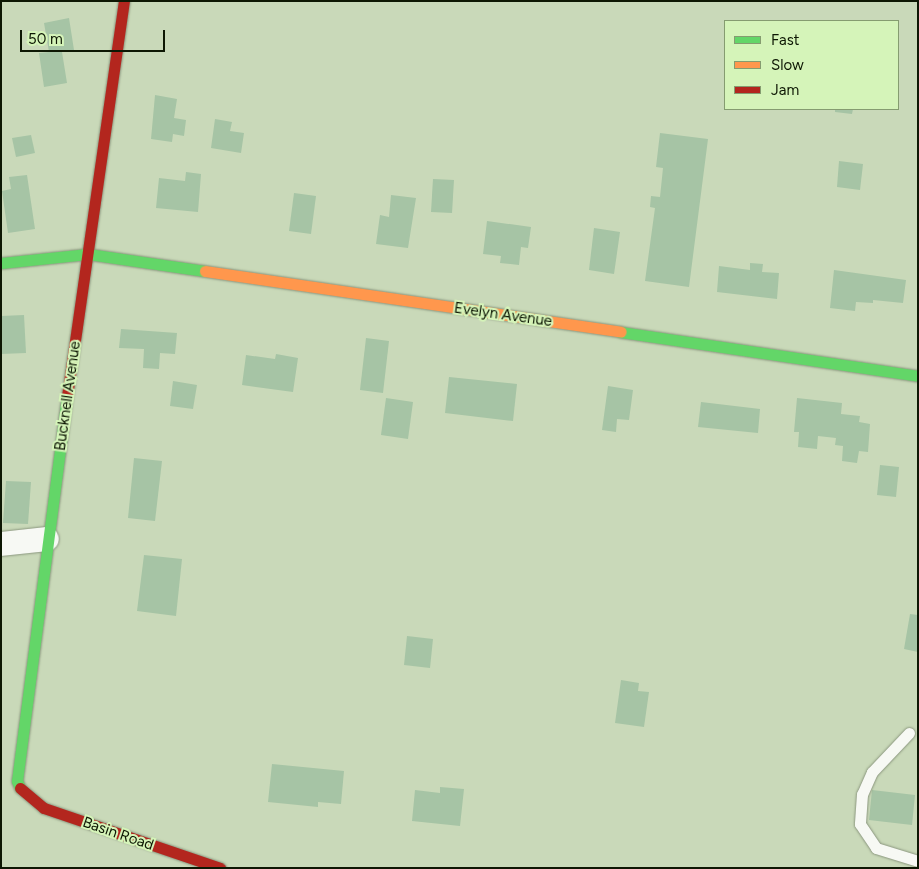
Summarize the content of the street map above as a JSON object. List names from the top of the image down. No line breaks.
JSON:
{"streets":{"street":["Evelyn Avenue","Bucknell Avenue","Basin Road"]},"crossings":[["Evelyn Avenue","Bucknell Avenue"],["Bucknell Avenue","Basin Road"]],"legend":["Fast","Slow","Jam"],"scale_bar":"50 m"}
